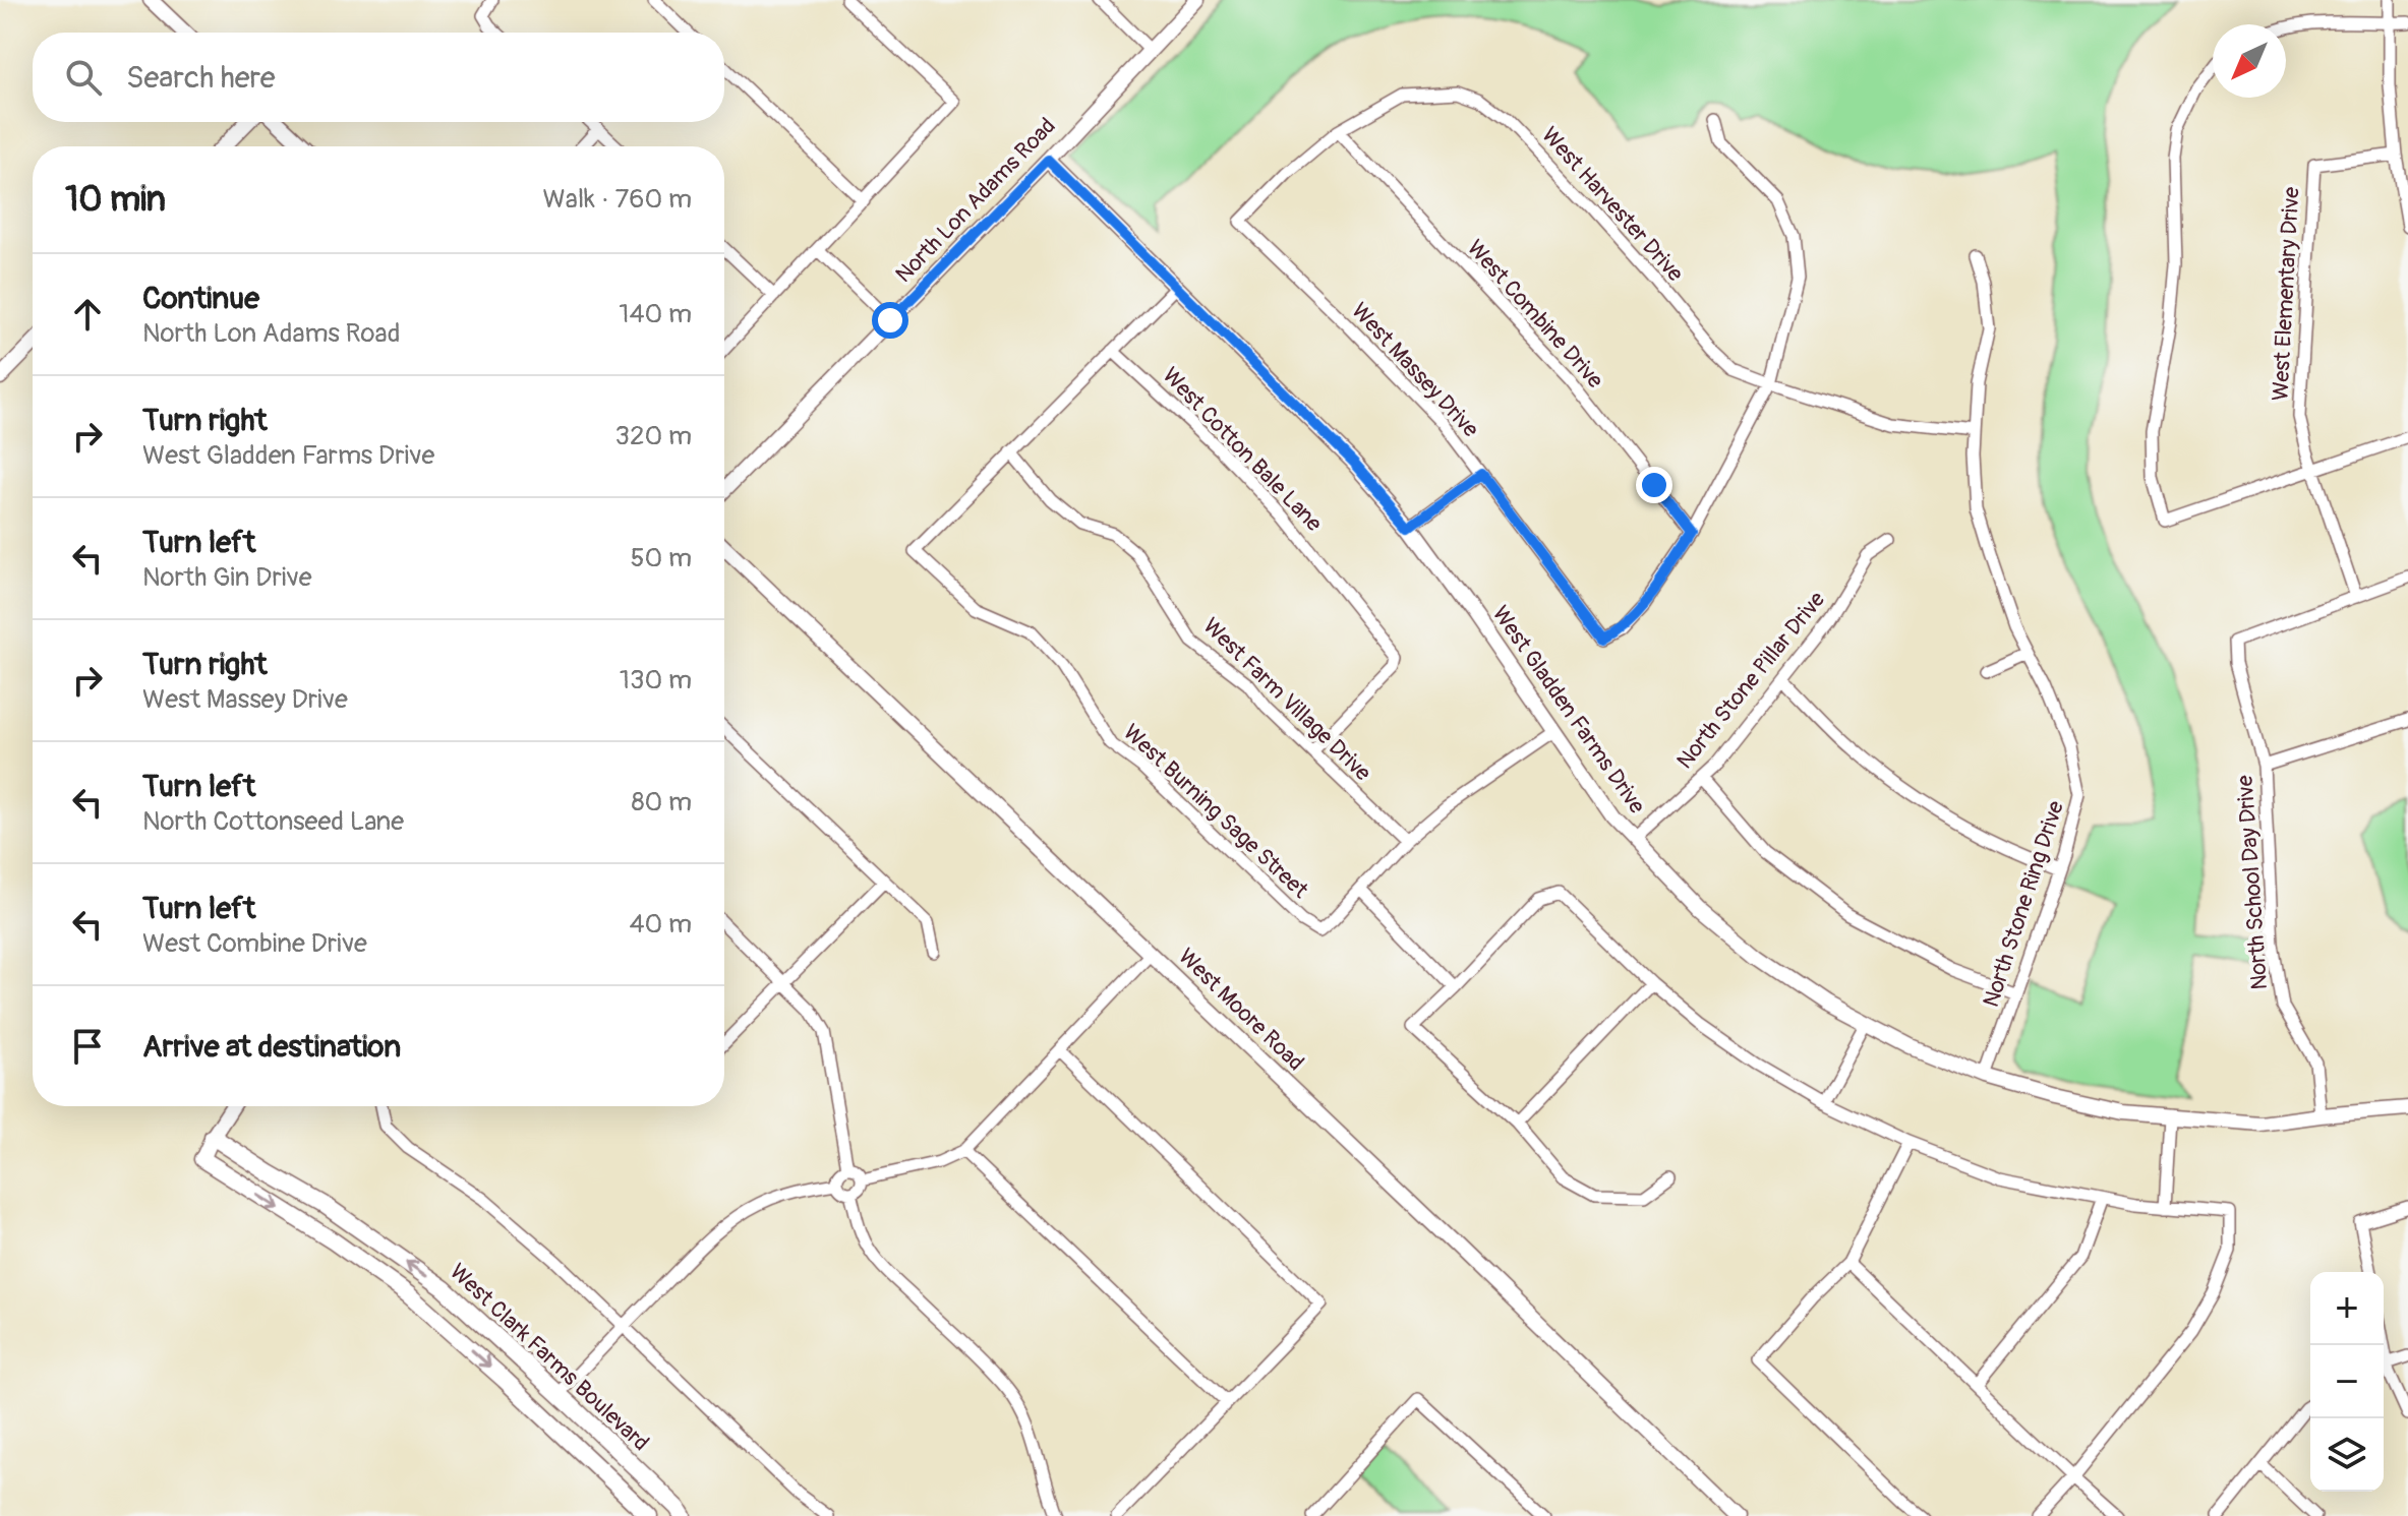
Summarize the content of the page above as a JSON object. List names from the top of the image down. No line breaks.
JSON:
{"streets":{"main road":["West Clark Farms Boulevard"],"street":["North Lon Adams Road","West Harvester Drive","West Elementary Drive","West Combine Drive","West Massey Drive","West Cotton Bale Lane","North Stone Pillar Drive","West Farm Village Drive","West Gladden Farms Drive","West Burning Sage Street","North School Day Drive","North Stone Ring Drive","West Moore Road"]},"crossings":[["North Lon Adams Road","West Gladden Farms Drive"],["West Harvester Drive","West Combine Drive"],["West Harvester Drive","West Massey Drive"],["West Harvester Drive","North Stone Ring Drive"],["West Elementary Drive","North School Day Drive"],["West Combine Drive","West Massey Drive"],["West Cotton Bale Lane","West Farm Village Drive"],["North Stone Pillar Drive","West Gladden Farms Drive"],["West Farm Village Drive","West Burning Sage Street"],["West Gladden Farms Drive","North School Day Drive"],["West Gladden Farms Drive","North Stone Ring Drive"]],"north":"bottom left","page":{"search":"Search here","heading":["10 min","Walk · 760 m"],"list":[["Continue","North Lon Adams Road","140 m"],["Turn right","West Gladden Farms Drive","320 m"],["Turn left","North Gin Drive","50 m"],["Turn right","West Massey Drive","130 m"],["Turn left","North Cottonseed Lane","80 m"],["Turn left","West Combine Drive","40 m"],"Arrive at destination"],"map_buttons":["+","−"]}}
